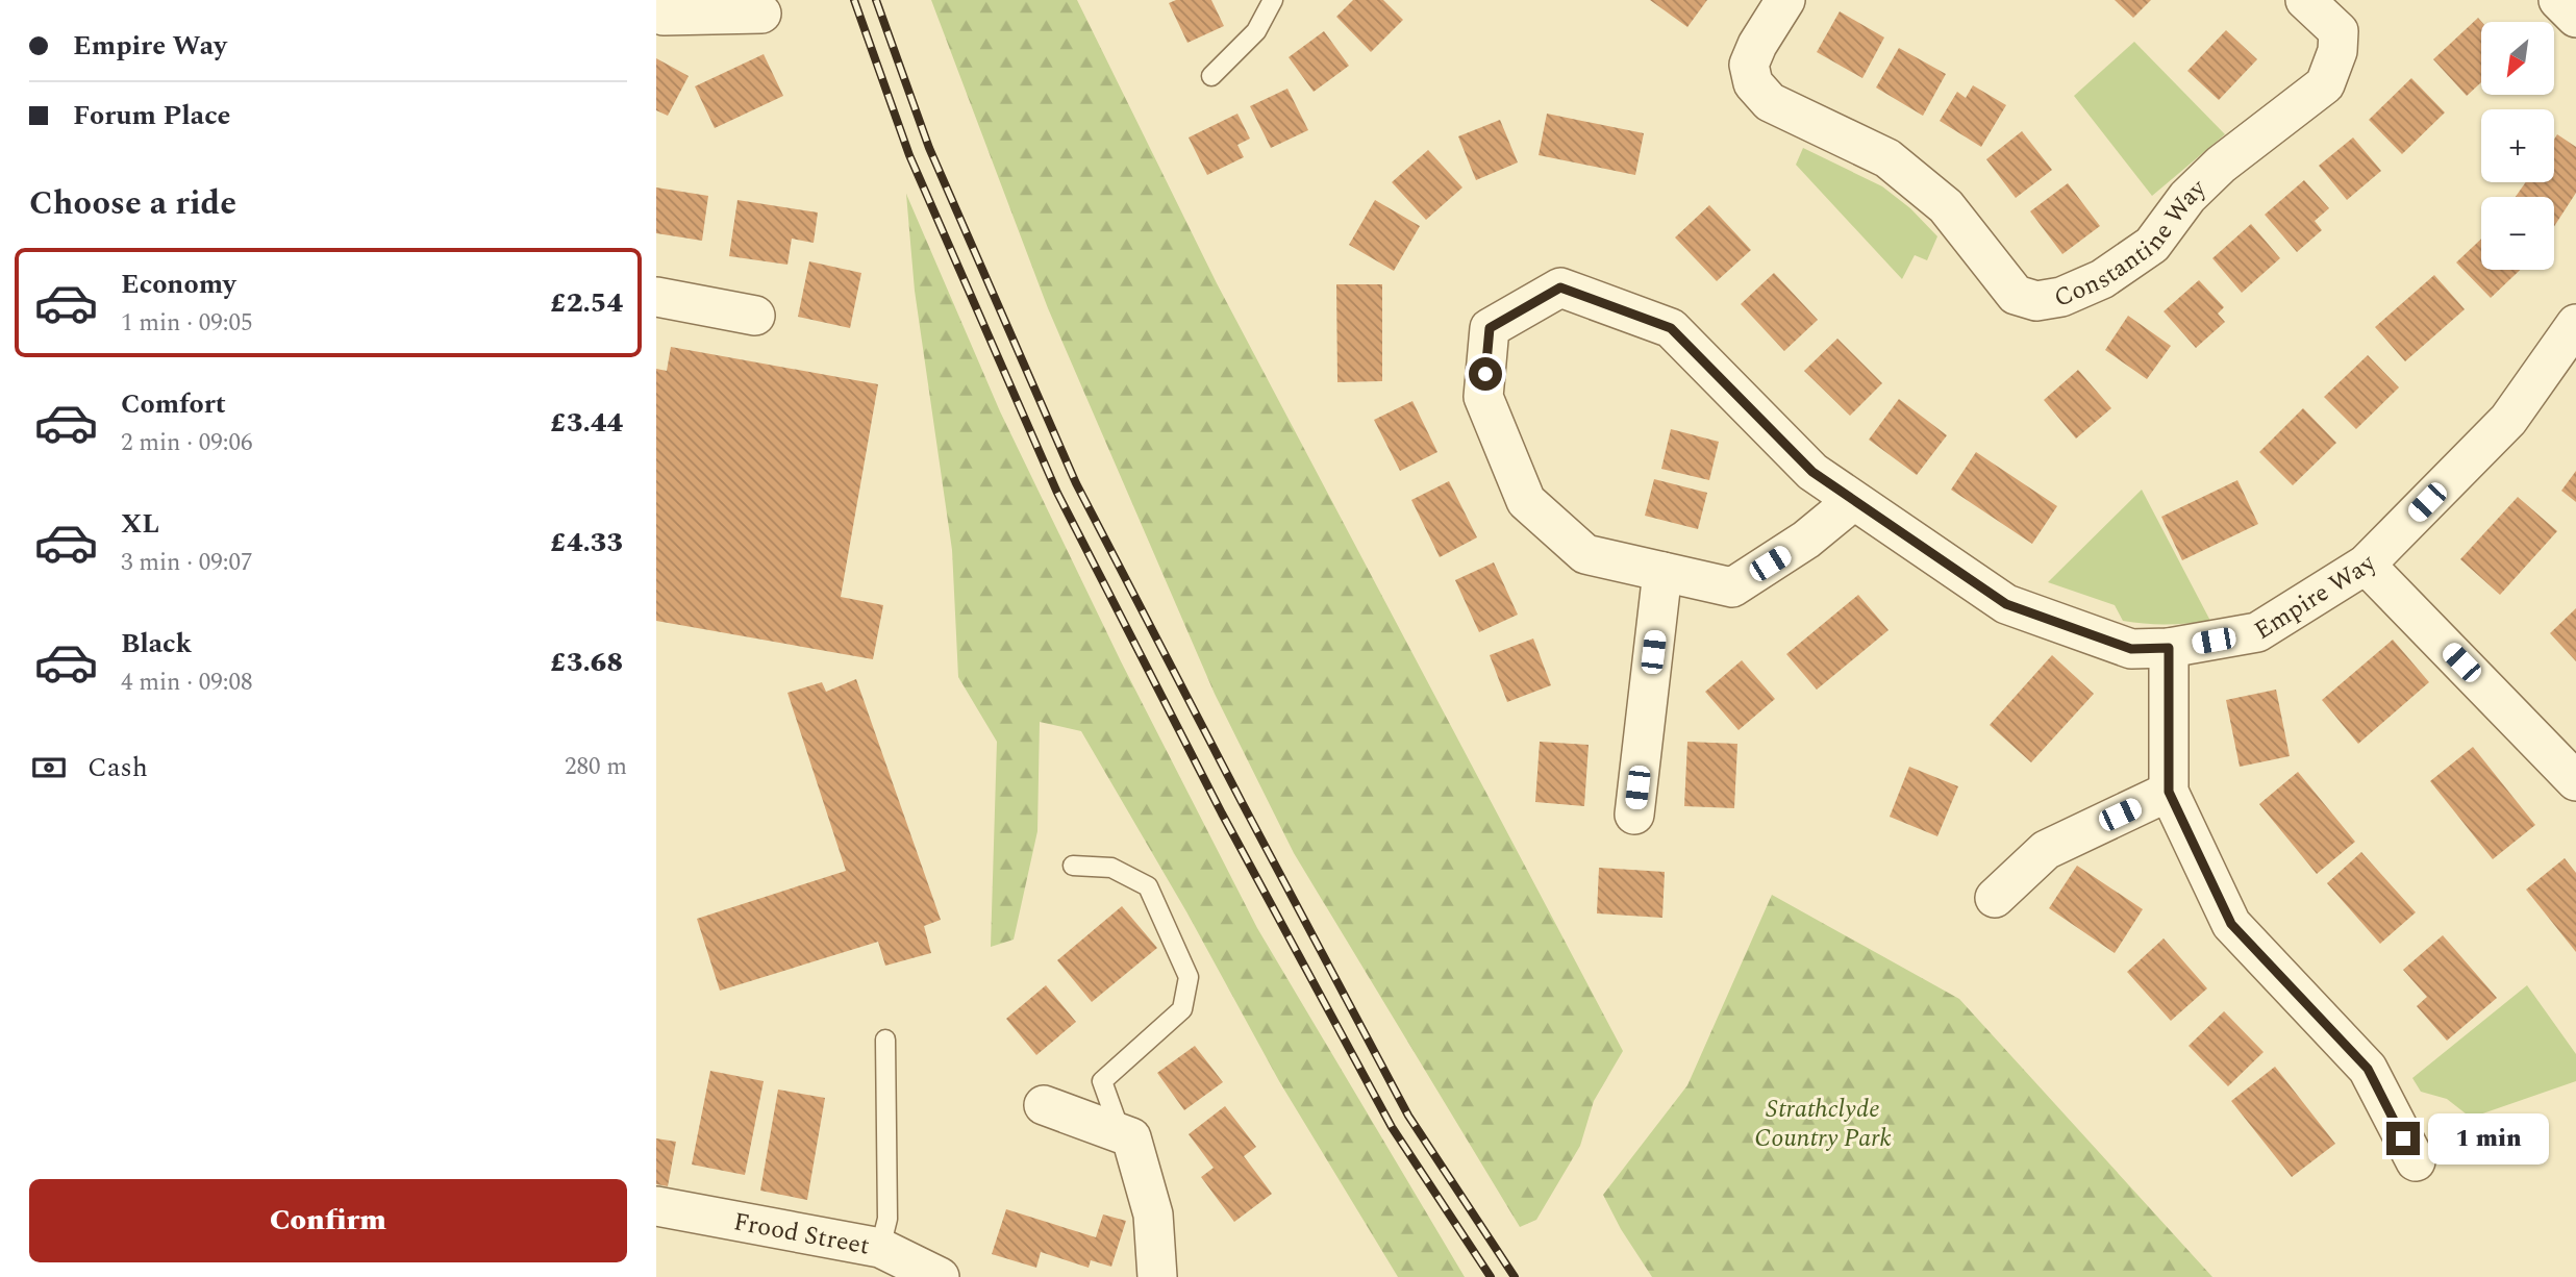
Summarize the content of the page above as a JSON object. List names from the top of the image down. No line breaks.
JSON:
{"streets":{"street":["Constantine Way","Empire Way","Frood Street"]},"parks":["Strathclyde Country Park"],"north":"bottom left","page":{"banner":["Empire Way","Forum Place"],"map_buttons":["+","−"],"heading":"Choose a ride","list":[{"name":"Economy","note":"1 min · 09:05","value":"£2.54"},{"name":"Comfort","note":"2 min · 09:06","value":"£3.44"},{"name":"XL","note":"3 min · 09:07","value":"£4.33"},{"name":"Black","note":"4 min · 09:08","value":"£3.68"}],"pay":["Cash","280 m"],"bubble":"1 min","buttons":"Confirm"}}
